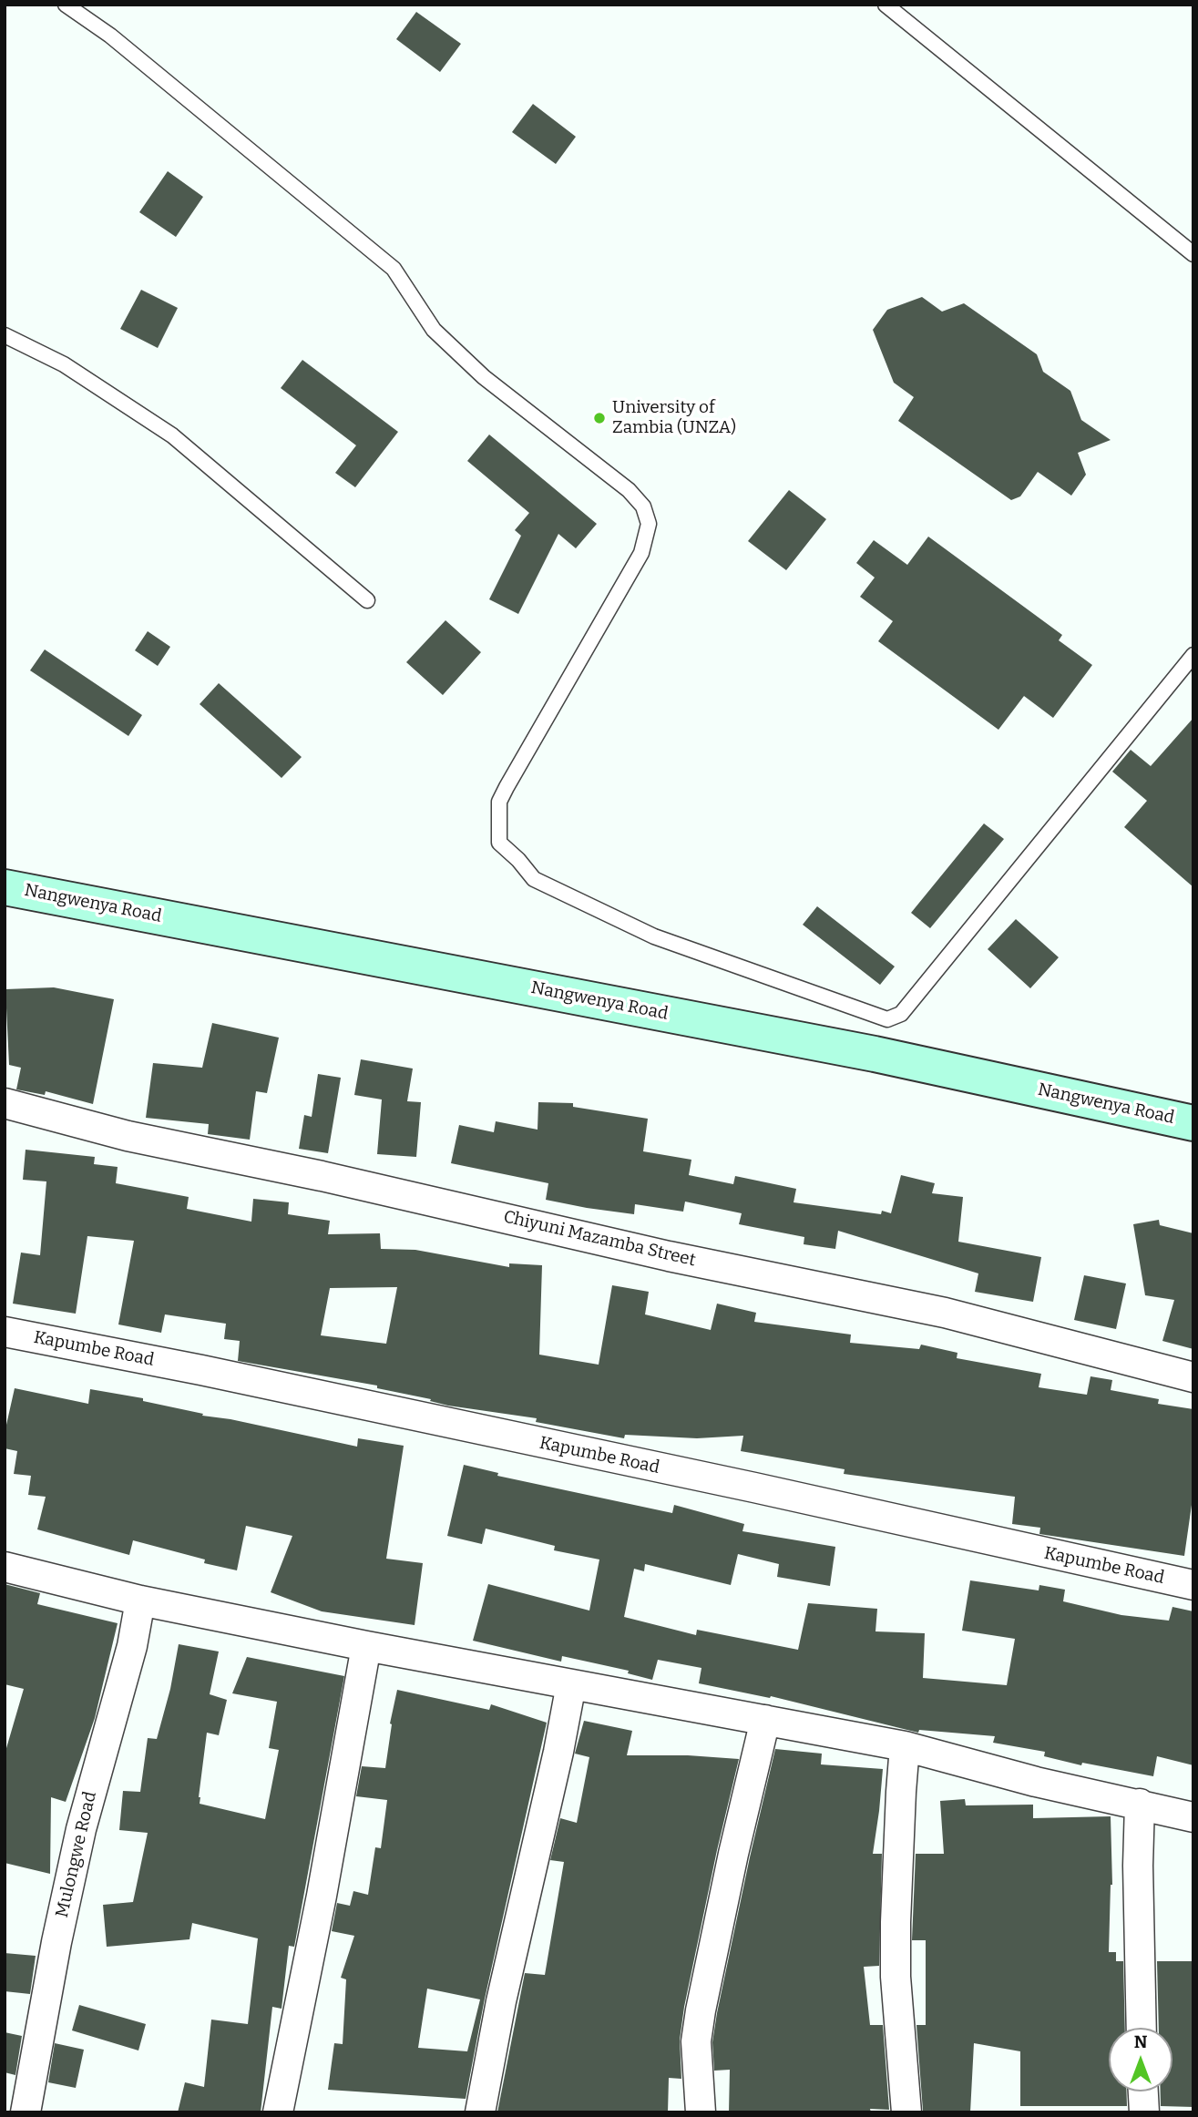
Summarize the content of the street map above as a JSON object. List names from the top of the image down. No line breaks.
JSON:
{"streets":{"main road":["Nangwenya Road"],"street":["Chiyuni Mazamba Street","Kapumbe Road","Mulongwe Road"]},"places":["University of Zambia (UNZA)"],"north":"top"}
